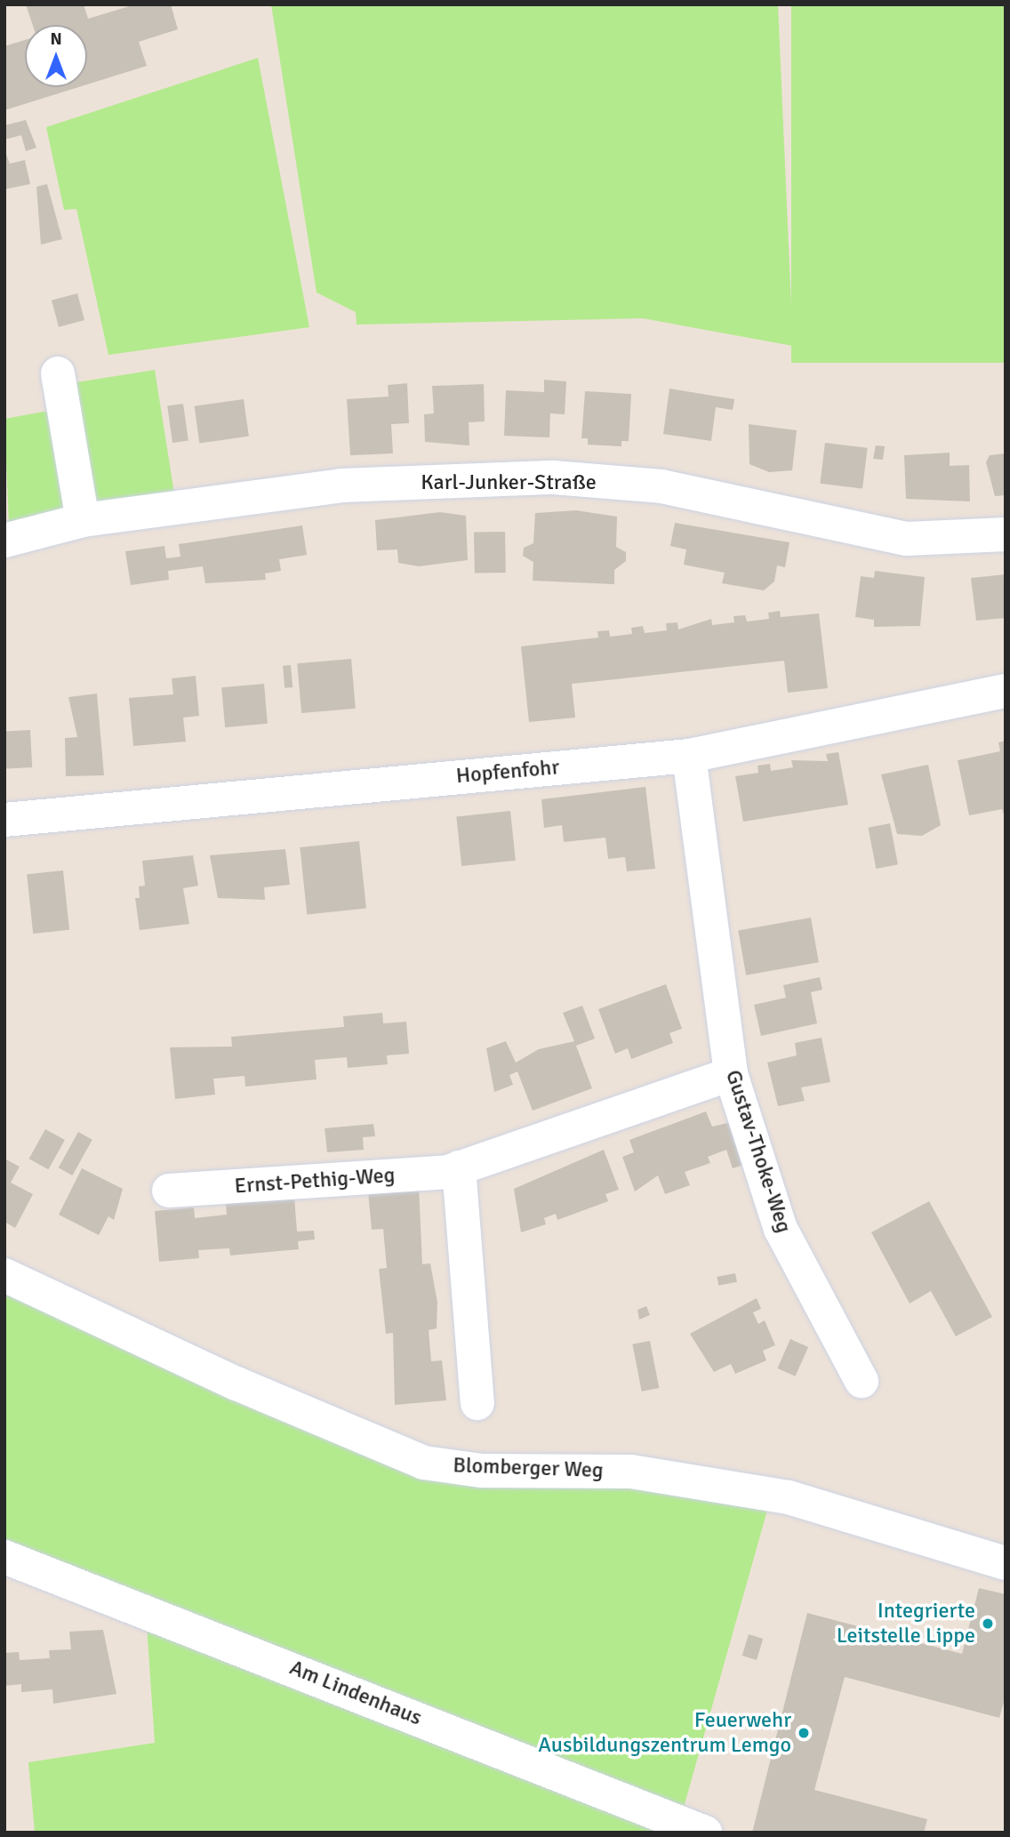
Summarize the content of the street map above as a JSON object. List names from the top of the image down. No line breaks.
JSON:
{"streets":{"street":["Karl-Junker-Straße","Hopfenfohr","Gustav-Thoke-Weg","Ernst-Pethig-Weg","Blomberger Weg","Am Lindenhaus"]},"crossings":[["Hopfenfohr","Gustav-Thoke-Weg"],["Gustav-Thoke-Weg","Ernst-Pethig-Weg"]],"places":["Integrierte Leitstelle Lippe","Feuerwehr Ausbildungszentrum Lemgo"],"north":"top"}
